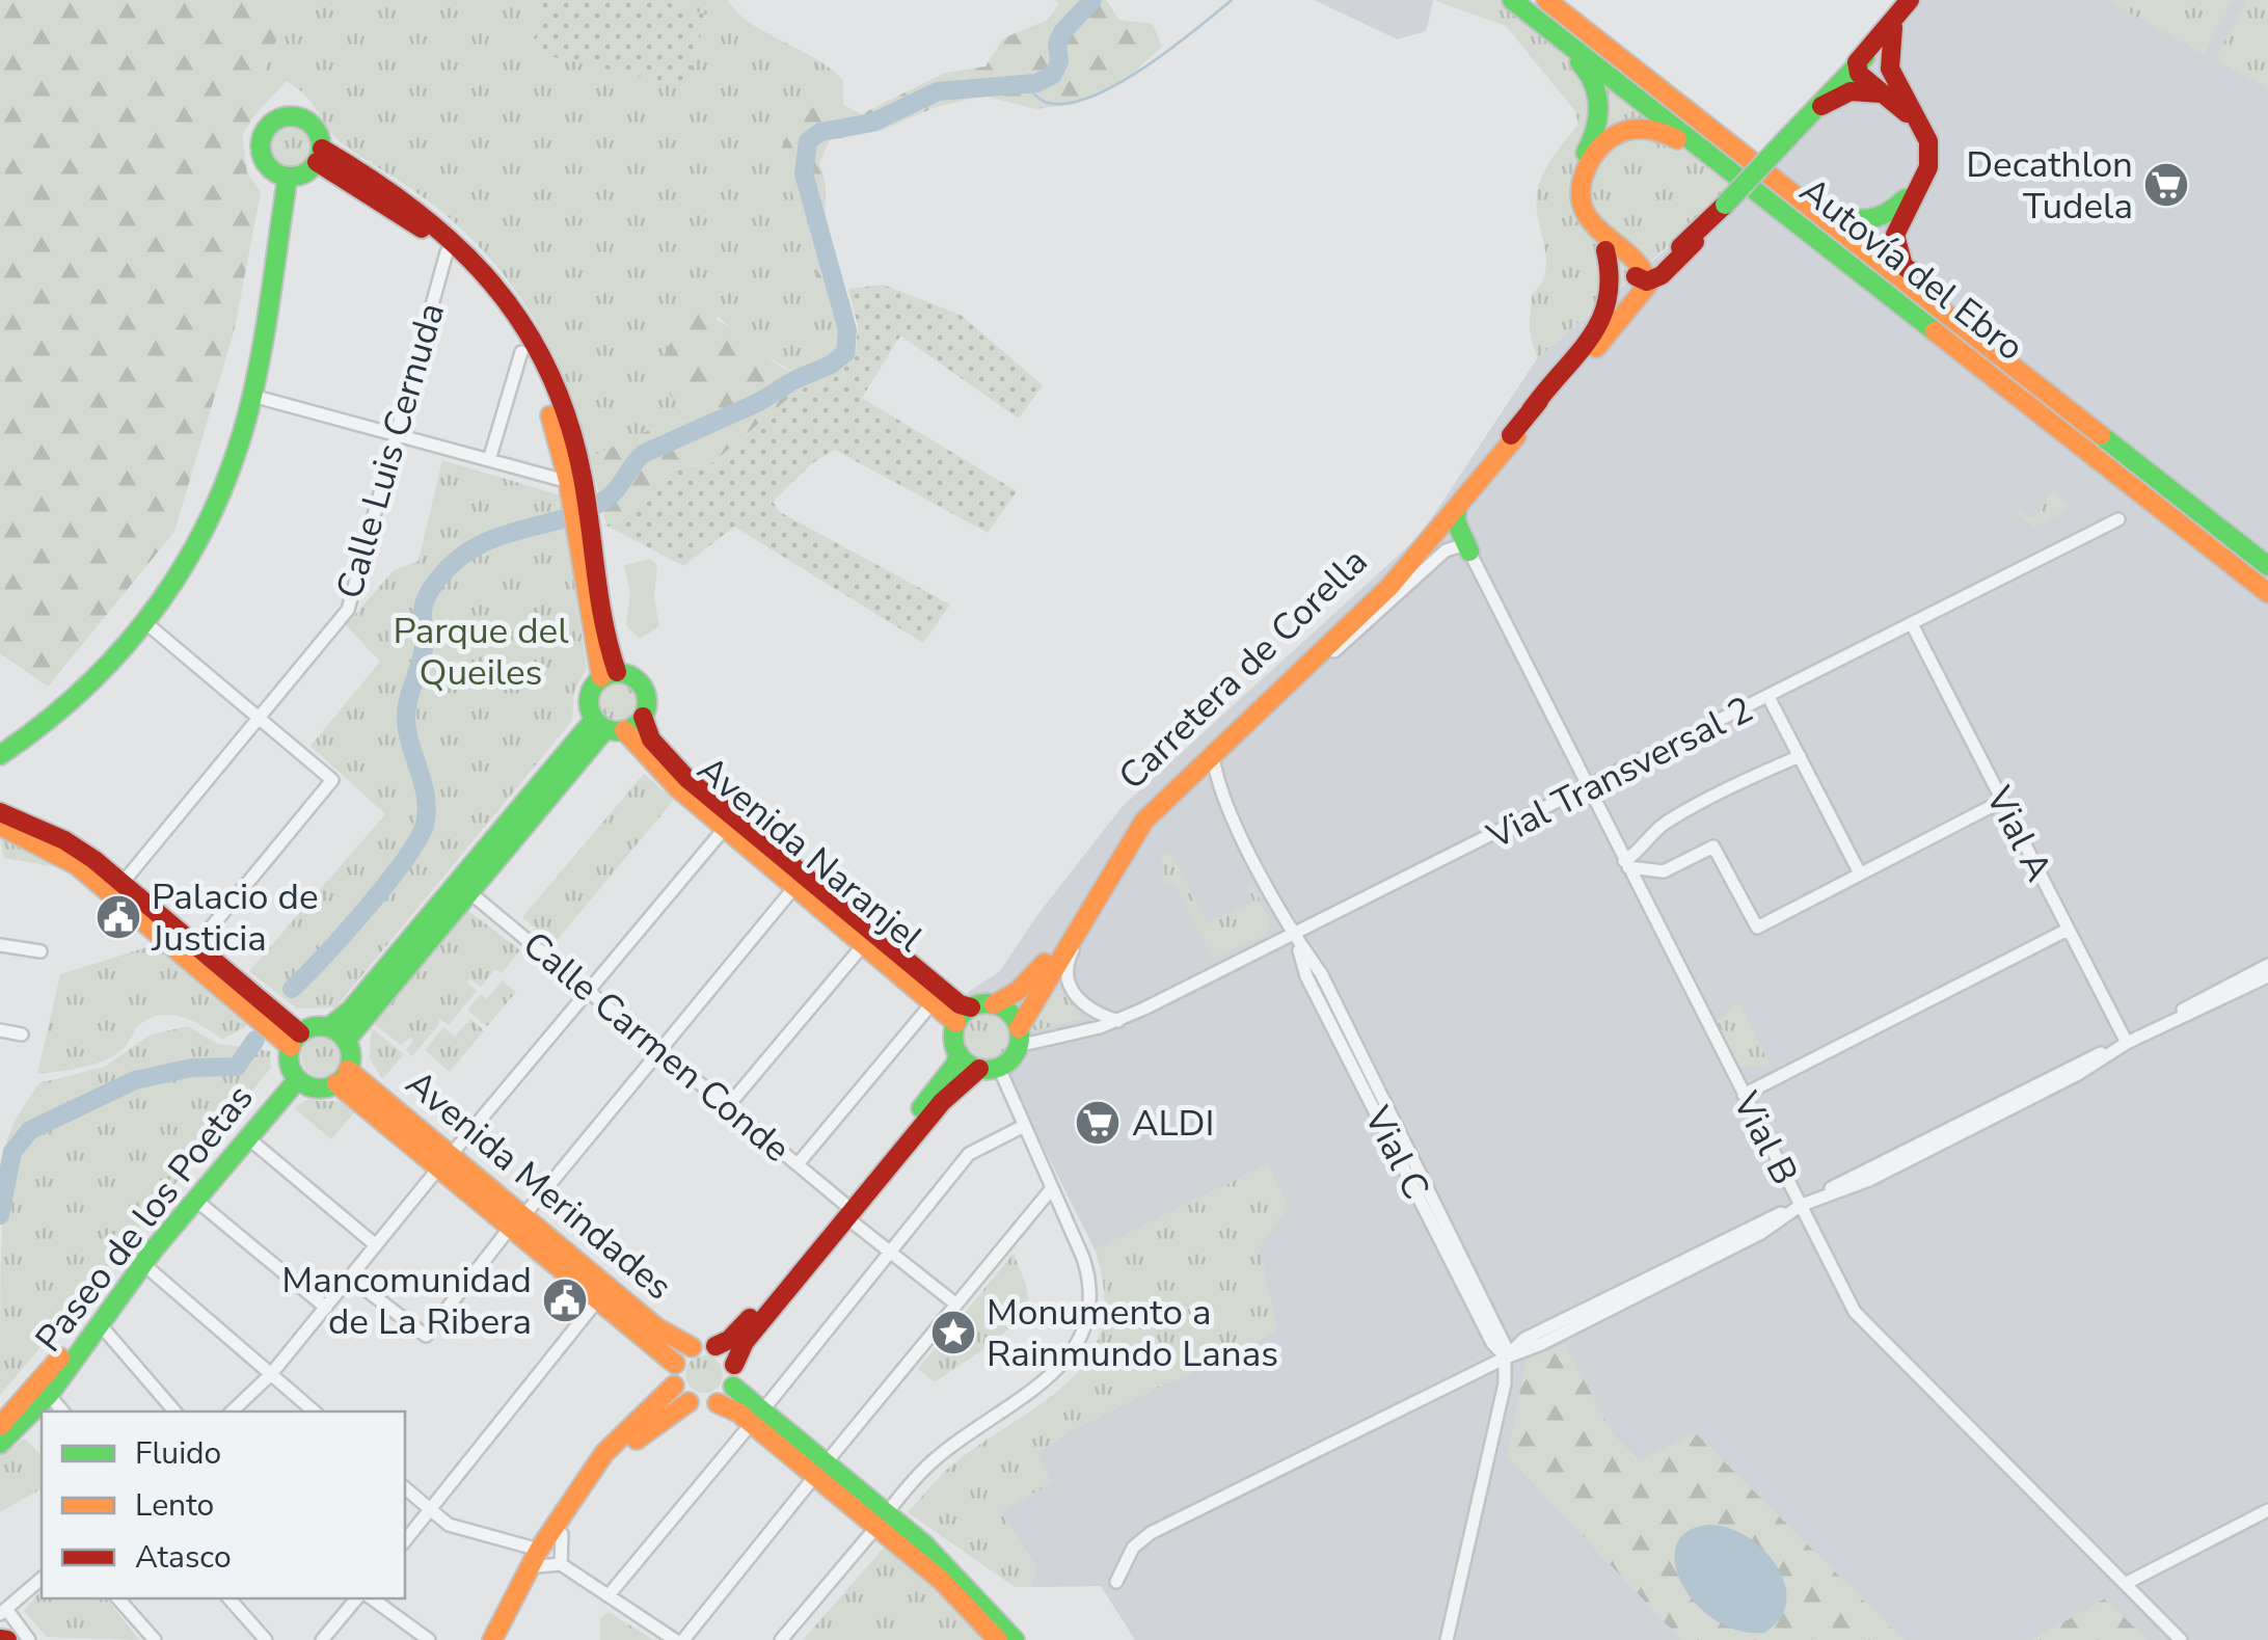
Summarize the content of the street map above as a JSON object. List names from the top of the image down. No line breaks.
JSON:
{"streets":{"main road":["Autovía del Ebro","Carretera de Corella","Avenida Naranjel","Avenida Merindades","Paseo de los Poetas"],"street":["Calle Luis Cernuda","Vial Transversal 2","Vial A","Calle Carmen Conde","Vial B","Vial C"]},"crossings":[["Carretera de Corella","Vial Transversal 2"],["Carretera de Corella","Avenida Naranjel"],["Carretera de Corella","Vial B"],["Carretera de Corella","Vial C"],["Vial Transversal 2","Vial A"],["Vial Transversal 2","Avenida Naranjel"],["Vial Transversal 2","Vial B"],["Vial Transversal 2","Vial C"],["Avenida Merindades","Paseo de los Poetas"]],"parks":["Parque del Queiles"],"places":{"supermarket":["Decathlon Tudela","ALDI"],"public building":["Palacio de Justicia","Mancomunidad de La Ribera"],"place":["Monumento a Rainmundo Lanas"]},"legend":["Fluido","Lento","Atasco"]}
